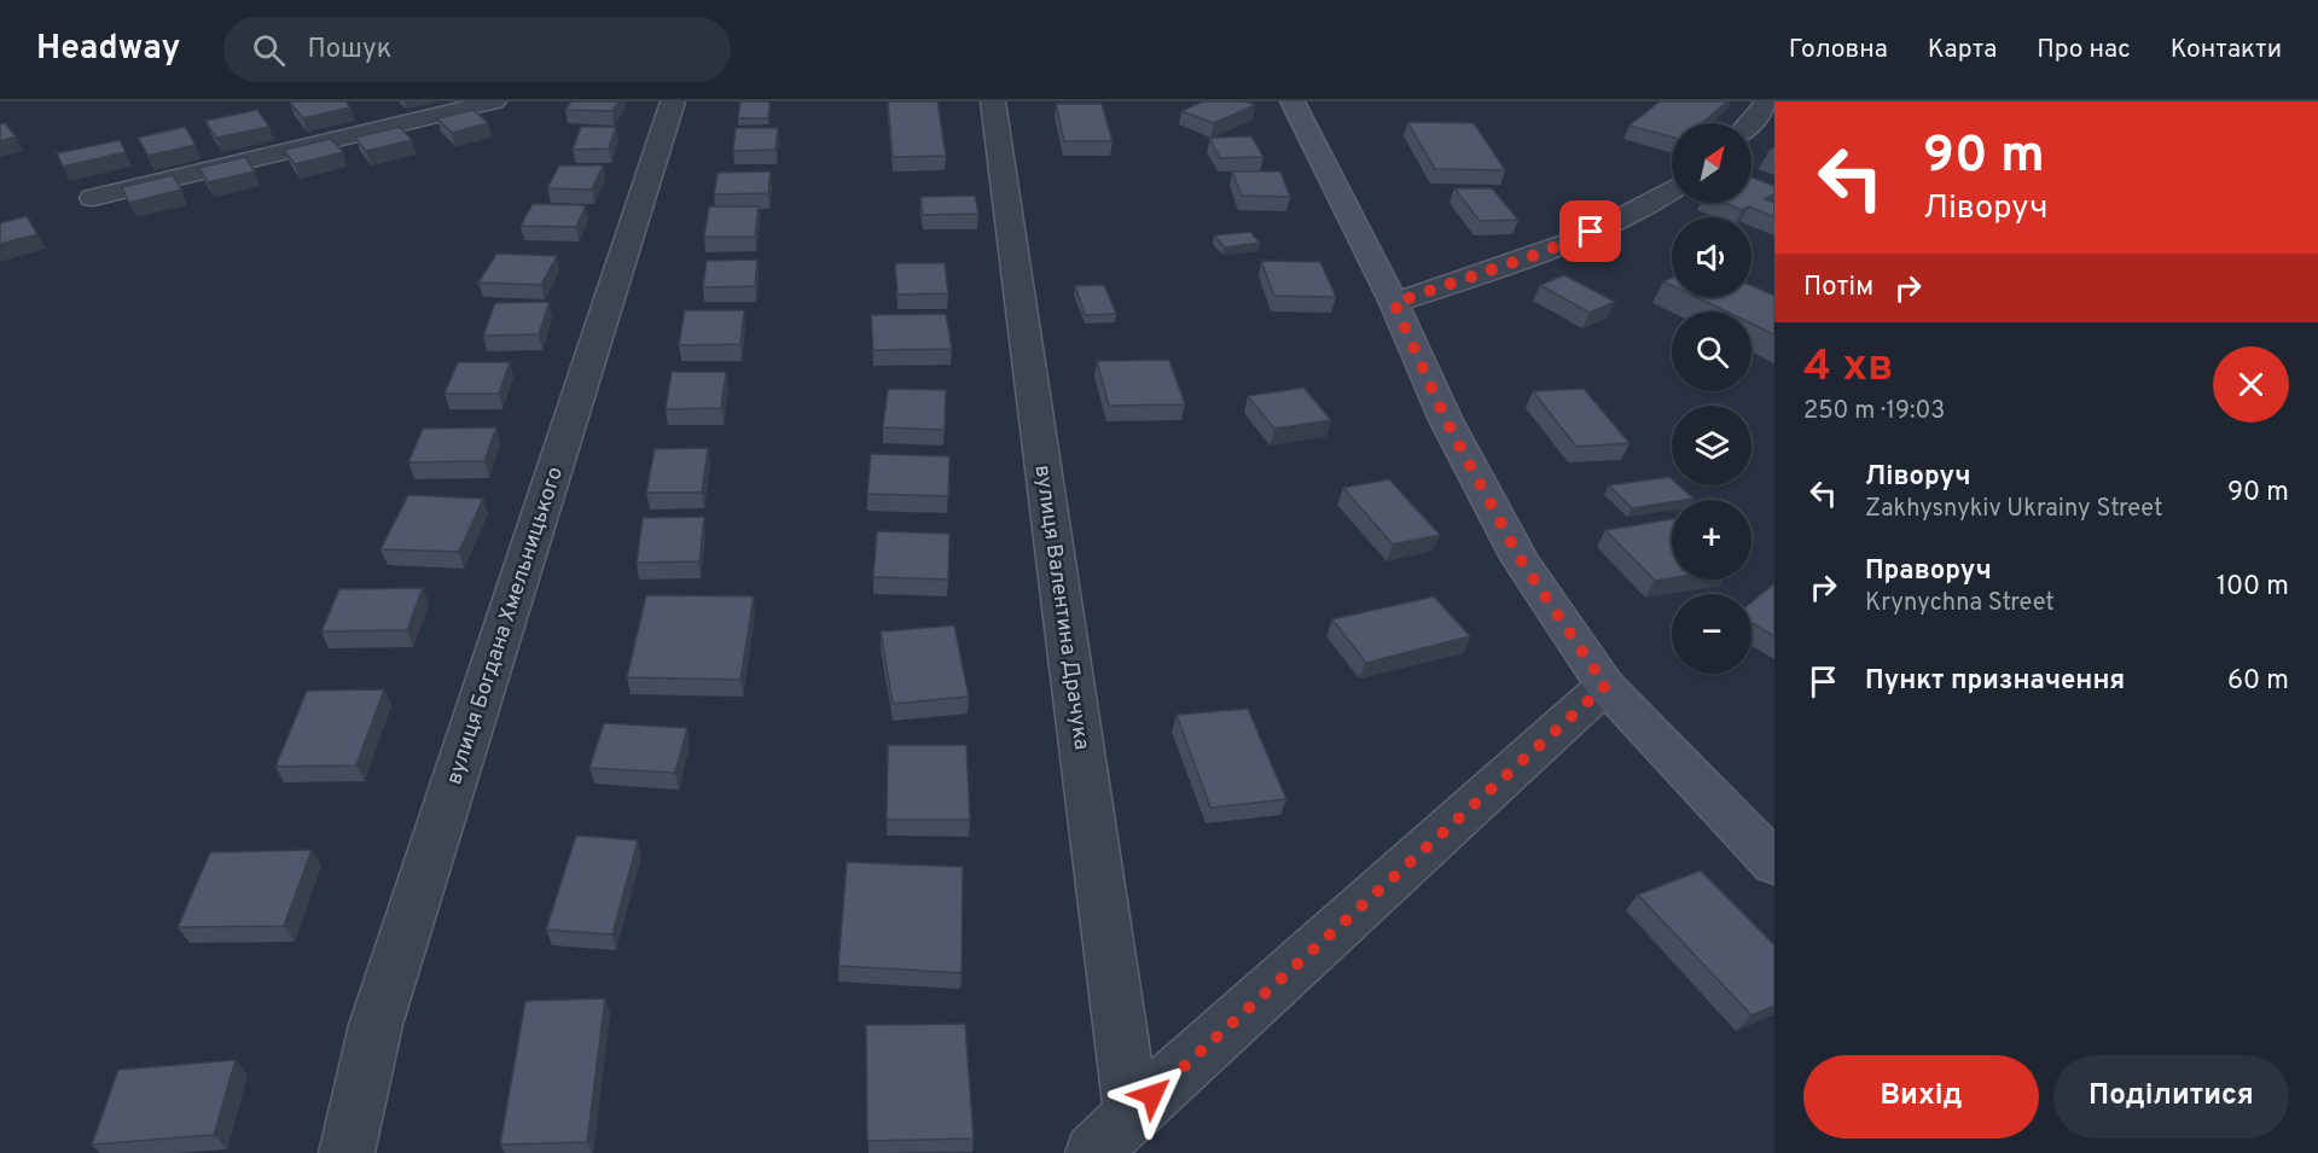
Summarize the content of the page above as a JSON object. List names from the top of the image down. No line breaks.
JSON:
{"streets":{"street":["вулиця Валентина Драчука","вулиця Богдана Хмельницького"]},"north":"top right","page":{"header":"Headway","search":"Пошук","nav":["Головна","Карта","Про нас","Контакти"],"turn":["90 m","Ліворуч"],"map_buttons":["+","−"],"then":"Потім","heading":["4 хв","250 m · 19:03"],"list":[{"name":"Ліворуч","note":"Zakhysnykiv Ukrainy Street","value":"90 m"},{"name":"Праворуч","note":"Krynychna Street","value":"100 m"},{"name":"Пункт призначення","value":"60 m"}],"buttons":["Вихід","Поділитися"]}}
